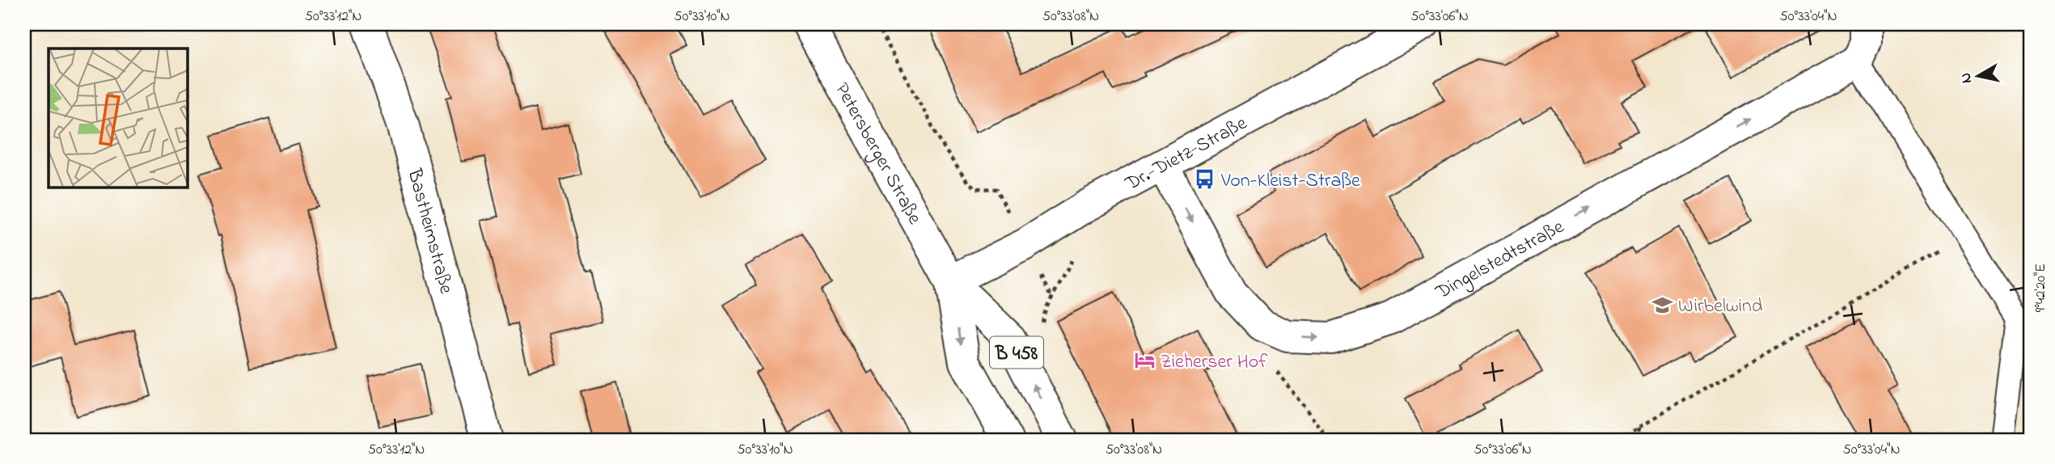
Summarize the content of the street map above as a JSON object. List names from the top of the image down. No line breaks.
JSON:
{"streets":{"street":["Petersberger Straße","Dr.-Dietz-Straße","Bastheimstraße","Dingelstedtstraße","B 458"]},"crossings":[["Petersberger Straße","Dr.-Dietz-Straße"],["Dr.-Dietz-Straße","Dingelstedtstraße"]],"one_way":["Dingelstedtstraße"],"places":{"bus stop":["Von-Kleist-Straße"],"school or university":["Wirbelwind"],"hotel":["Zieherser Hof"]},"north":"left","coordinates":["50°33'12\"N","50°33'10\"N","50°33'08\"N","50°33'06\"N","50°33'04\"N","9°42'20\"E"]}
